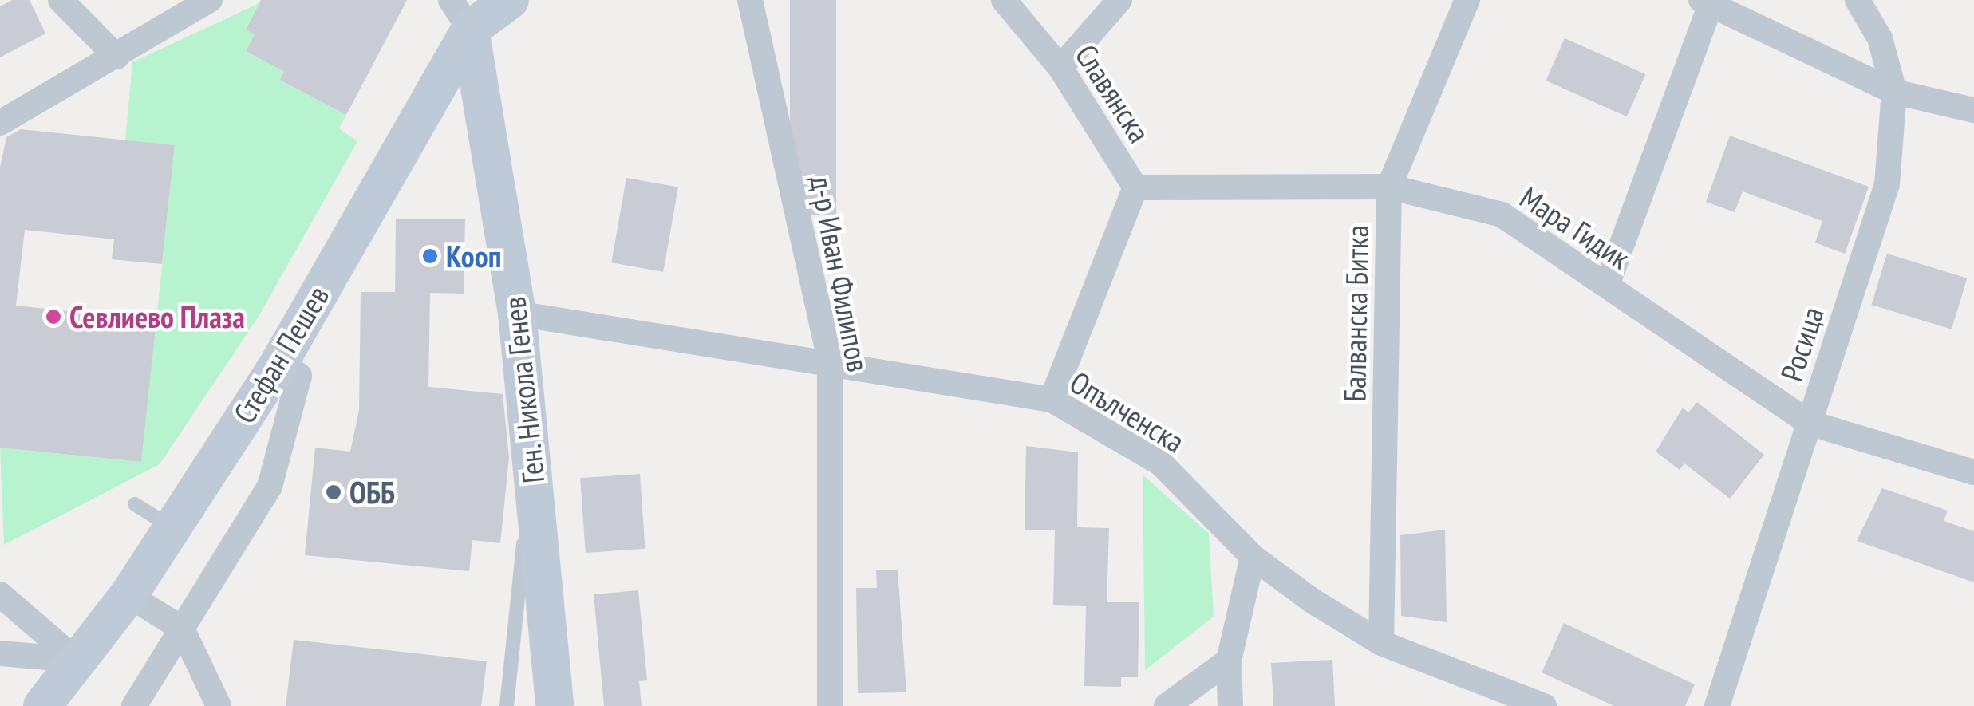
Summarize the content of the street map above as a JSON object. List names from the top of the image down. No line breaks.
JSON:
{"streets":{"street":["Славянска","Мара Гидик","д-р Иван Филипов","Балванска Битка","Росица","Стефан Пешев","Ген. Никола Генев","Опълченска"]},"crossings":[["Славянска","Мара Гидик"],["Мара Гидик","Балванска Битка"],["Мара Гидик","Росица"],["д-р Иван Филипов","Опълченска"],["Балванска Битка","Опълченска"],["Стефан Пешев","Ген. Никола Генев"],["Ген. Никола Генев","Опълченска"]],"places":["Кооп","Севлиево Плаза","ОББ"]}
